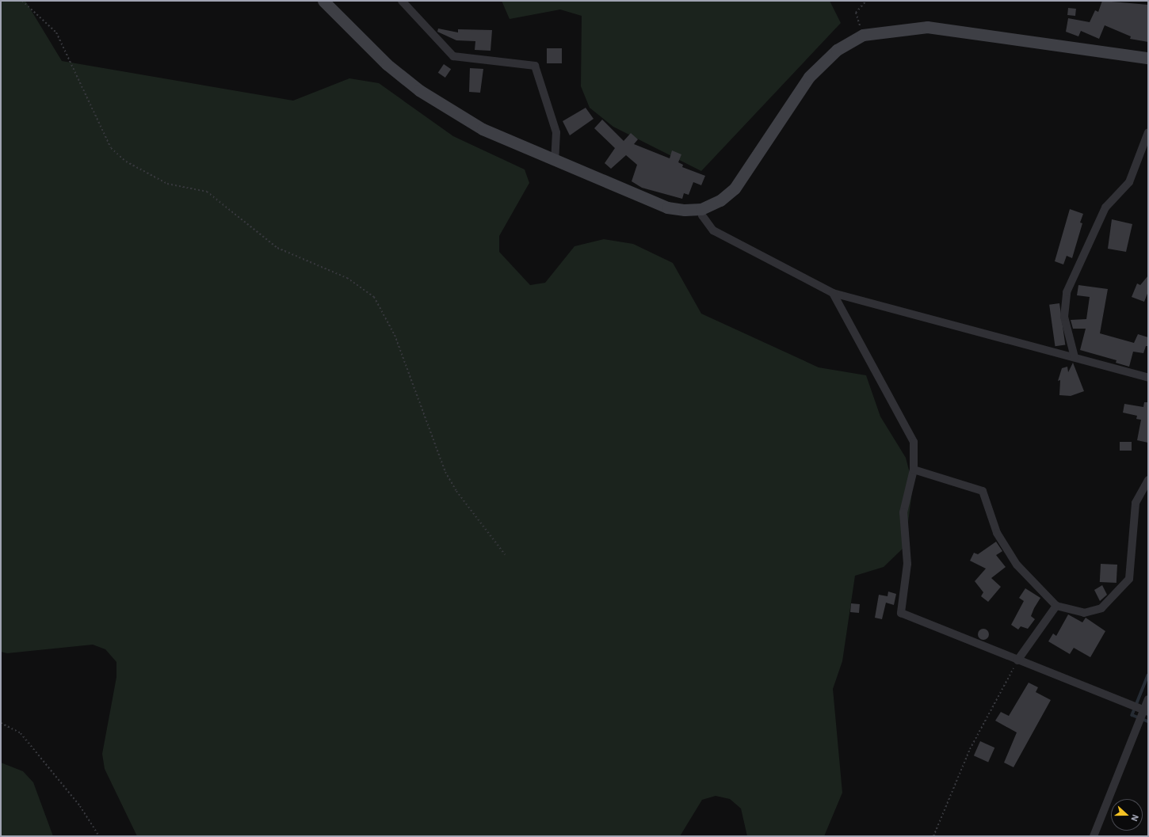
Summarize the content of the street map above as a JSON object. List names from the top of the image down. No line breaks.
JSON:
{"north":"right"}
